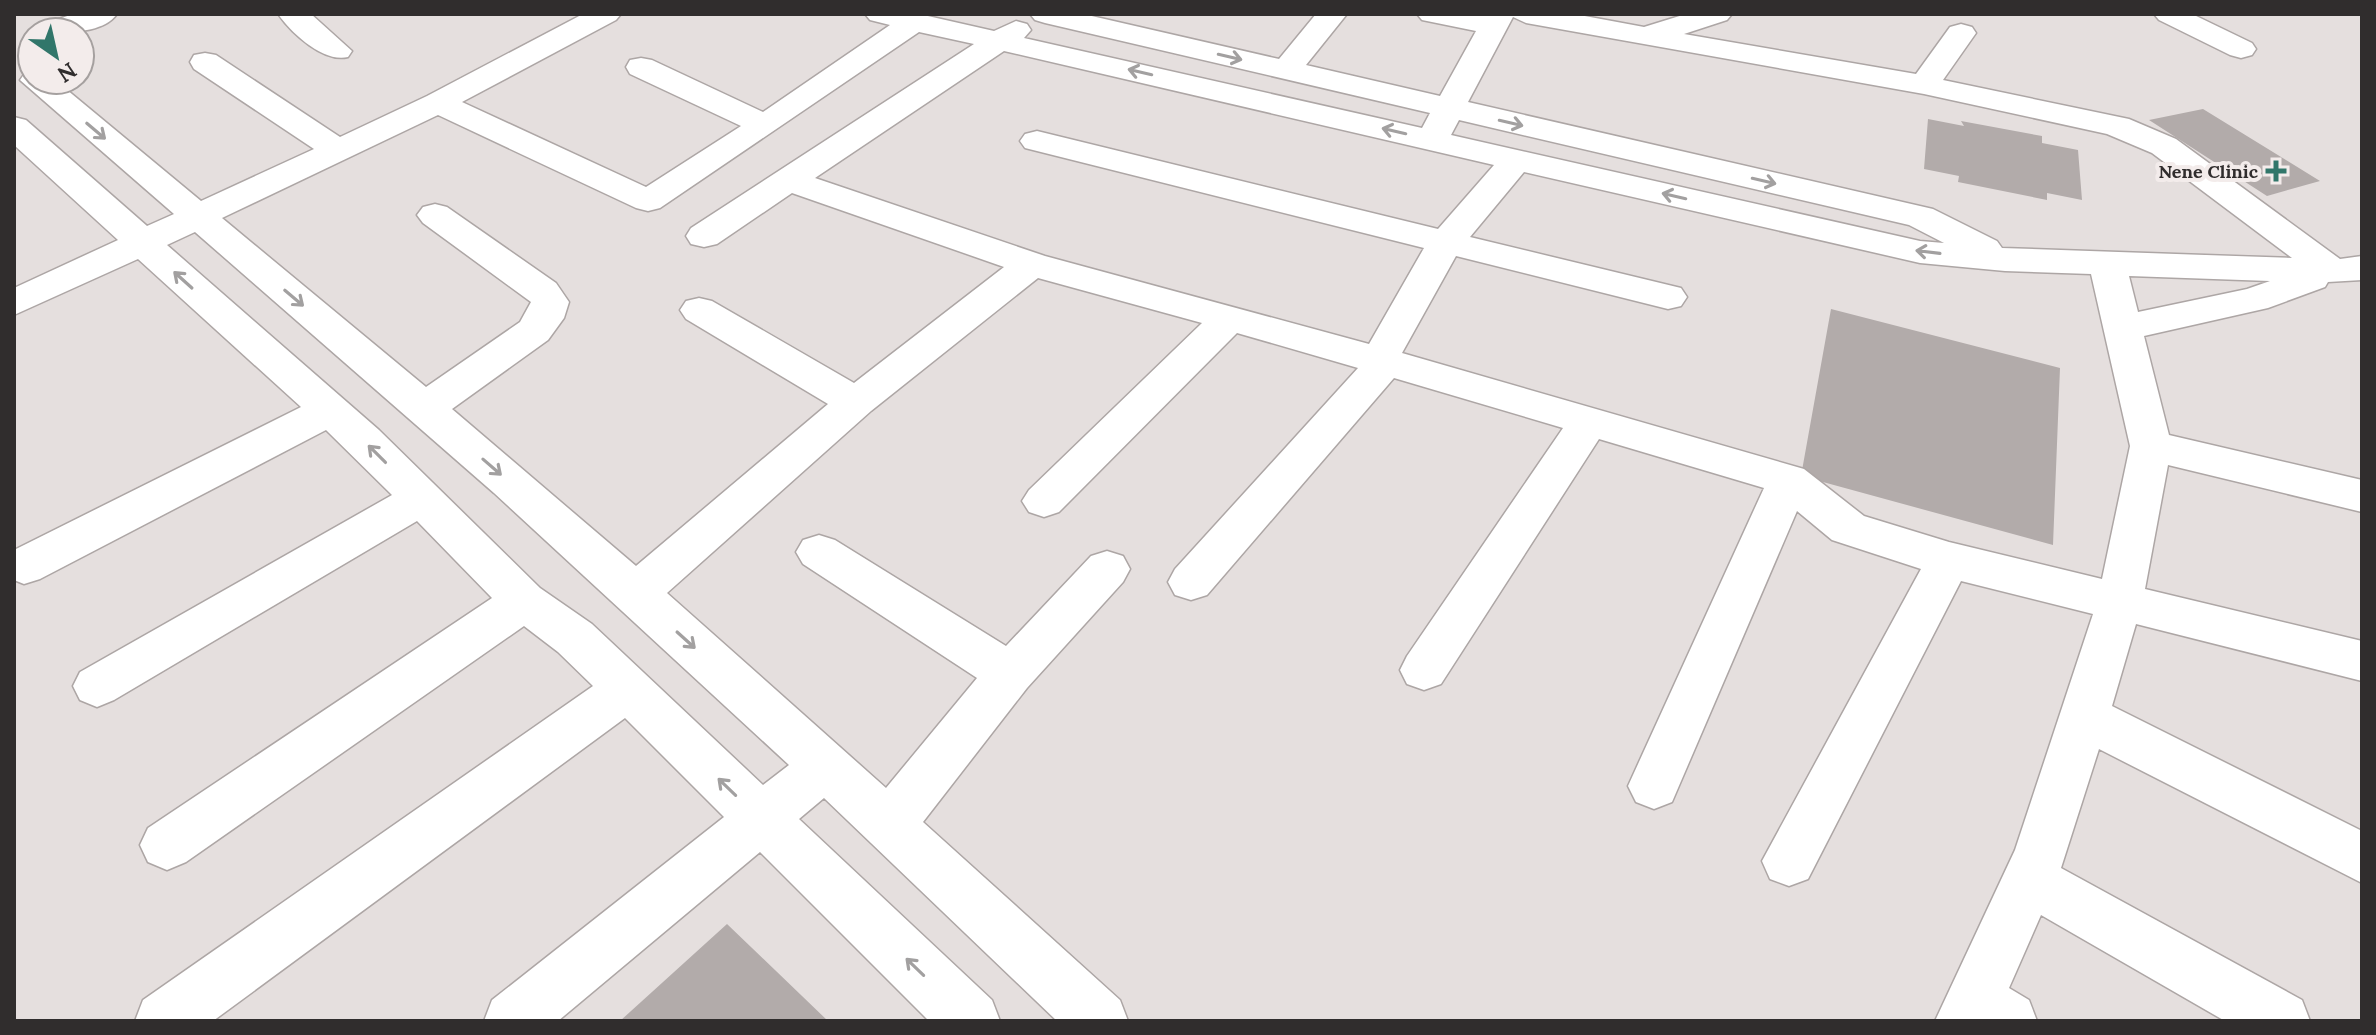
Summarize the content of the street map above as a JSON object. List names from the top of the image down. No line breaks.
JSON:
{"places":{"health":["Nene Clinic"]},"north":"bottom right"}
